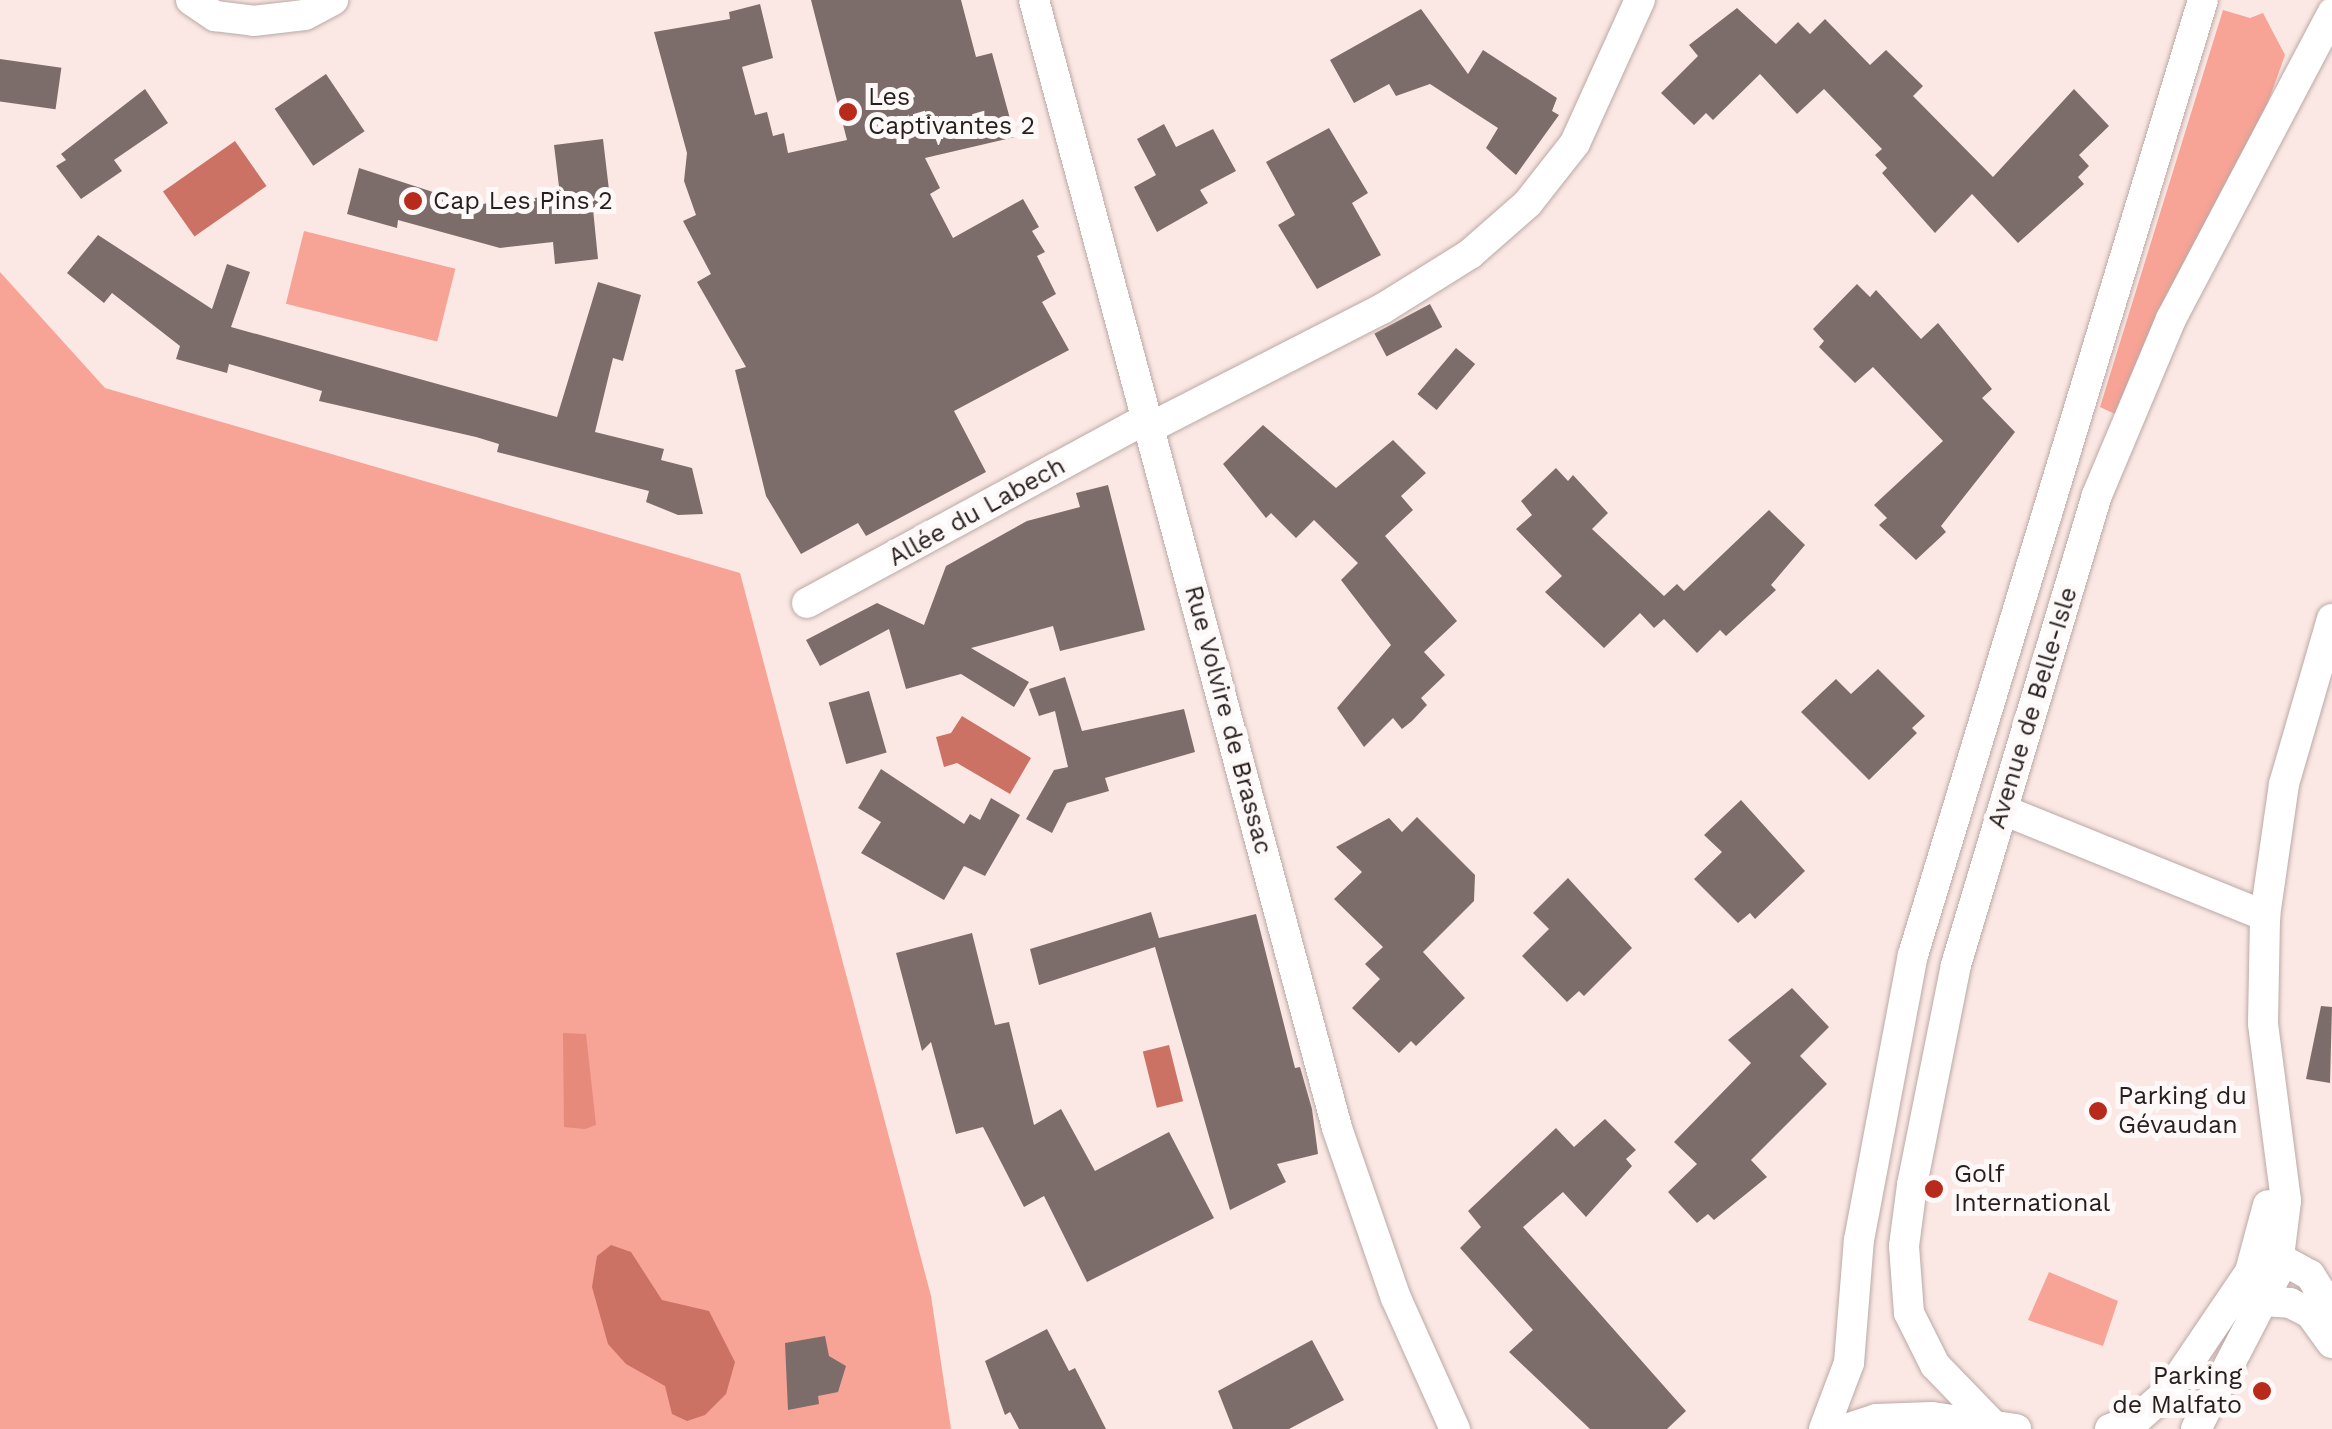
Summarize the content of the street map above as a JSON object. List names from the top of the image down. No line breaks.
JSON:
{"streets":{"street":["Allée du Labech","Avenue de Belle-Isle","Rue Volvire de Brassac"]},"crossings":[["Allée du Labech","Rue Volvire de Brassac"]],"places":["Les Captivantes 2","Cap Les Pins 2","Parking du Gévaudan","Golf International","Parking de Malfato"]}
